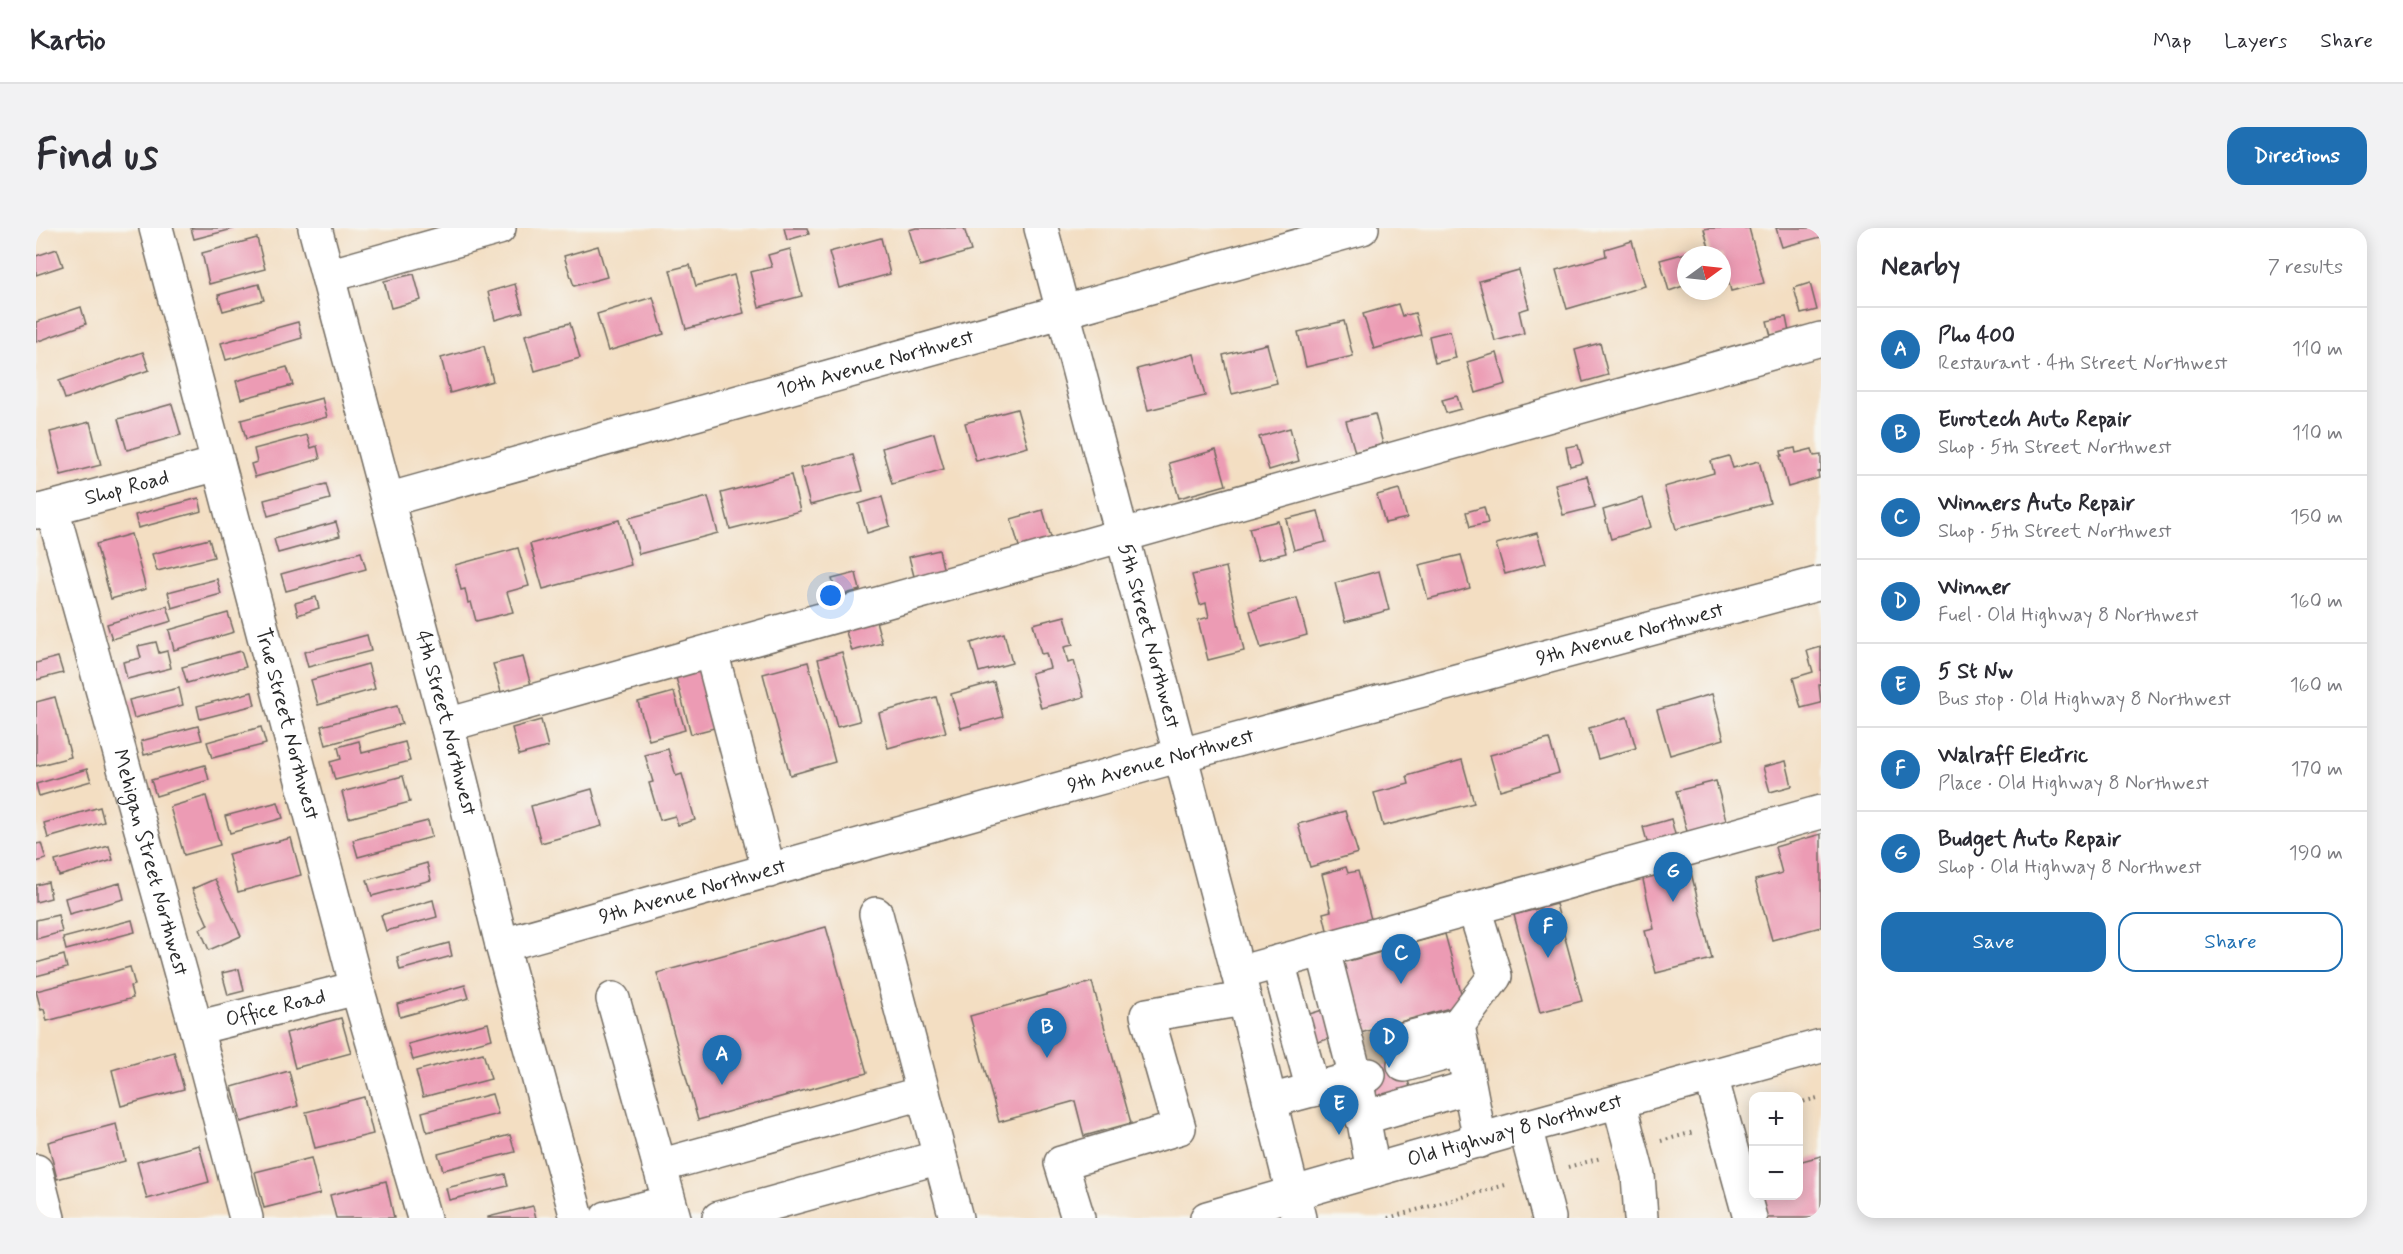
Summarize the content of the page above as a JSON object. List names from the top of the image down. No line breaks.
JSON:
{"streets":{"street":["10th Avenue Northwest","Shop Road","9th Avenue Northwest","5th Street Northwest","4th Street Northwest","True Street Northwest","Mehigan Street Northwest","Office Road","Old Highway 8 Northwest"]},"crossings":[["10th Avenue Northwest","5th Street Northwest"],["10th Avenue Northwest","4th Street Northwest"],["Shop Road","True Street Northwest"],["Shop Road","Mehigan Street Northwest"],["9th Avenue Northwest","5th Street Northwest"],["9th Avenue Northwest","4th Street Northwest"],["5th Street Northwest","Old Highway 8 Northwest"],["True Street Northwest","Office Road"],["Mehigan Street Northwest","Office Road"]],"north":"right","page":{"header":"Kartio","nav":["Map","Layers","Share"],"buttons":["Directions",["Save","Share"]],"title":"Find us","heading":["Nearby","7 results"],"list":[{"mark":"A","name":"Pho 400","note":"Restaurant · 4th Street Northwest","value":"110 m"},{"mark":"B","name":"Eurotech Auto Repair","note":"Shop · 5th Street Northwest","value":"110 m"},{"mark":"C","name":"Winners Auto Repair","note":"Shop · 5th Street Northwest","value":"150 m"},{"mark":"D","name":"Winner","note":"Fuel · Old Highway 8 Northwest","value":"160 m"},{"mark":"E","name":"5 St Nw","note":"Bus stop · Old Highway 8 Northwest","value":"160 m"},{"mark":"F","name":"Walraff Electric","note":"Place · Old Highway 8 Northwest","value":"170 m"},{"mark":"G","name":"Budget Auto Repair","note":"Shop · Old Highway 8 Northwest","value":"190 m"}],"pins":["G","F","C","B","D","A","E"],"map_buttons":["+","−"]}}
